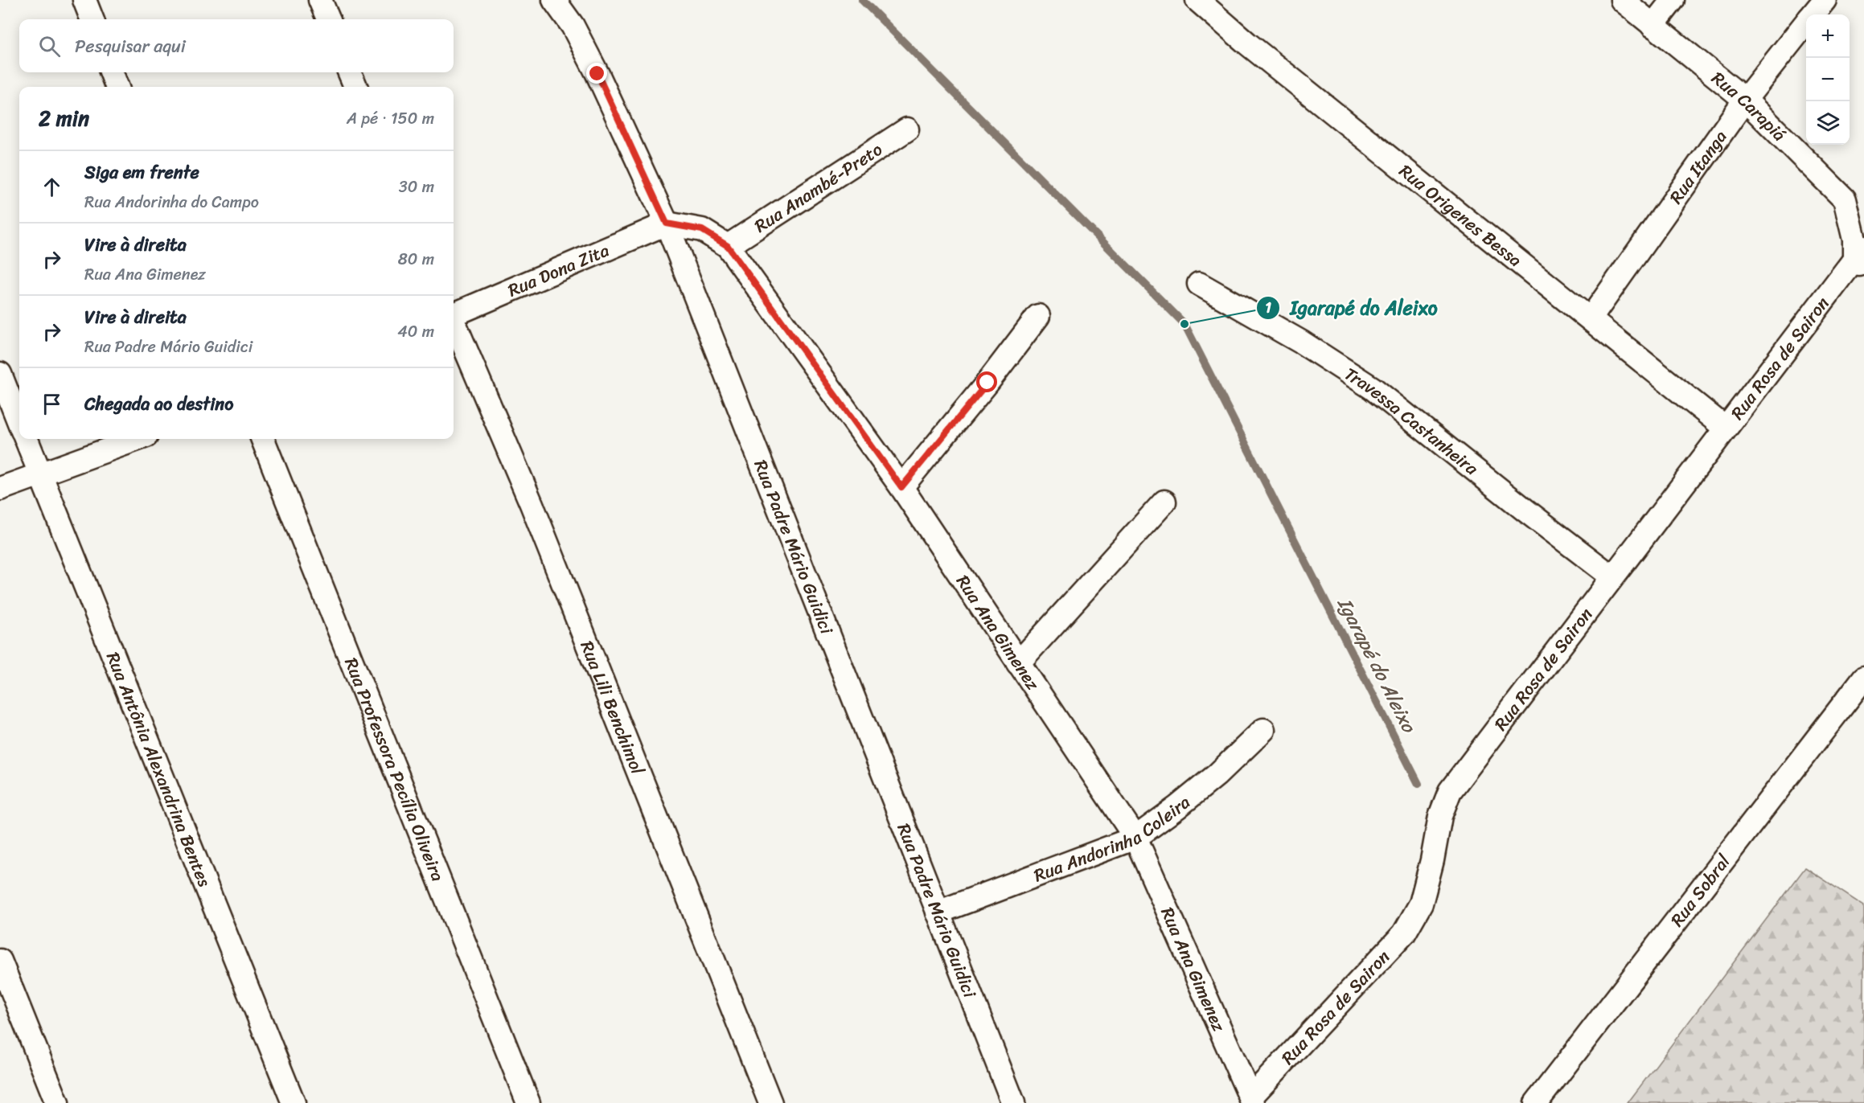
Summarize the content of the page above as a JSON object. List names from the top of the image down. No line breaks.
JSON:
{"streets":{"street":["Rua Carapiá","Rua Itanga","Rua Anambé-Preto","Rua Origenes Bessa","Rua Dona Zita","Rua Rosa de Sairon","Travessa Castanheira","Rua Padre Mário Guidici","Rua Ana Gimenez","Rua Lili Benchimol","Rua Antônia Alexandrina Bentes","Rua Professora Pecília Oliveira","Rua Andorinha Coleira","Rua Sobral"]},"crossings":[["Rua Carapiá","Rua Itanga"],["Rua Carapiá","Rua Rosa de Sairon"],["Rua Itanga","Rua Origenes Bessa"],["Rua Anambé-Preto","Rua Ana Gimenez"],["Rua Origenes Bessa","Rua Rosa de Sairon"],["Rua Dona Zita","Rua Padre Mário Guidici"],["Rua Dona Zita","Rua Ana Gimenez"],["Rua Rosa de Sairon","Travessa Castanheira"],["Rua Rosa de Sairon","Rua Ana Gimenez"],["Rua Padre Mário Guidici","Rua Ana Gimenez"],["Rua Padre Mário Guidici","Rua Andorinha Coleira"],["Rua Ana Gimenez","Rua Andorinha Coleira"]],"water":["Igarapé do Aleixo"],"places":["Igarapé do Aleixo"],"page":{"map_buttons":["+","−"],"search":"Pesquisar aqui","heading":["2 min","A pé · 150 m"],"list":[["Siga em frente","Rua Andorinha do Campo","30 m"],["Vire à direita","Rua Ana Gimenez","80 m"],["Vire à direita","Rua Padre Mário Guidici","40 m"],"Chegada ao destino"]}}
